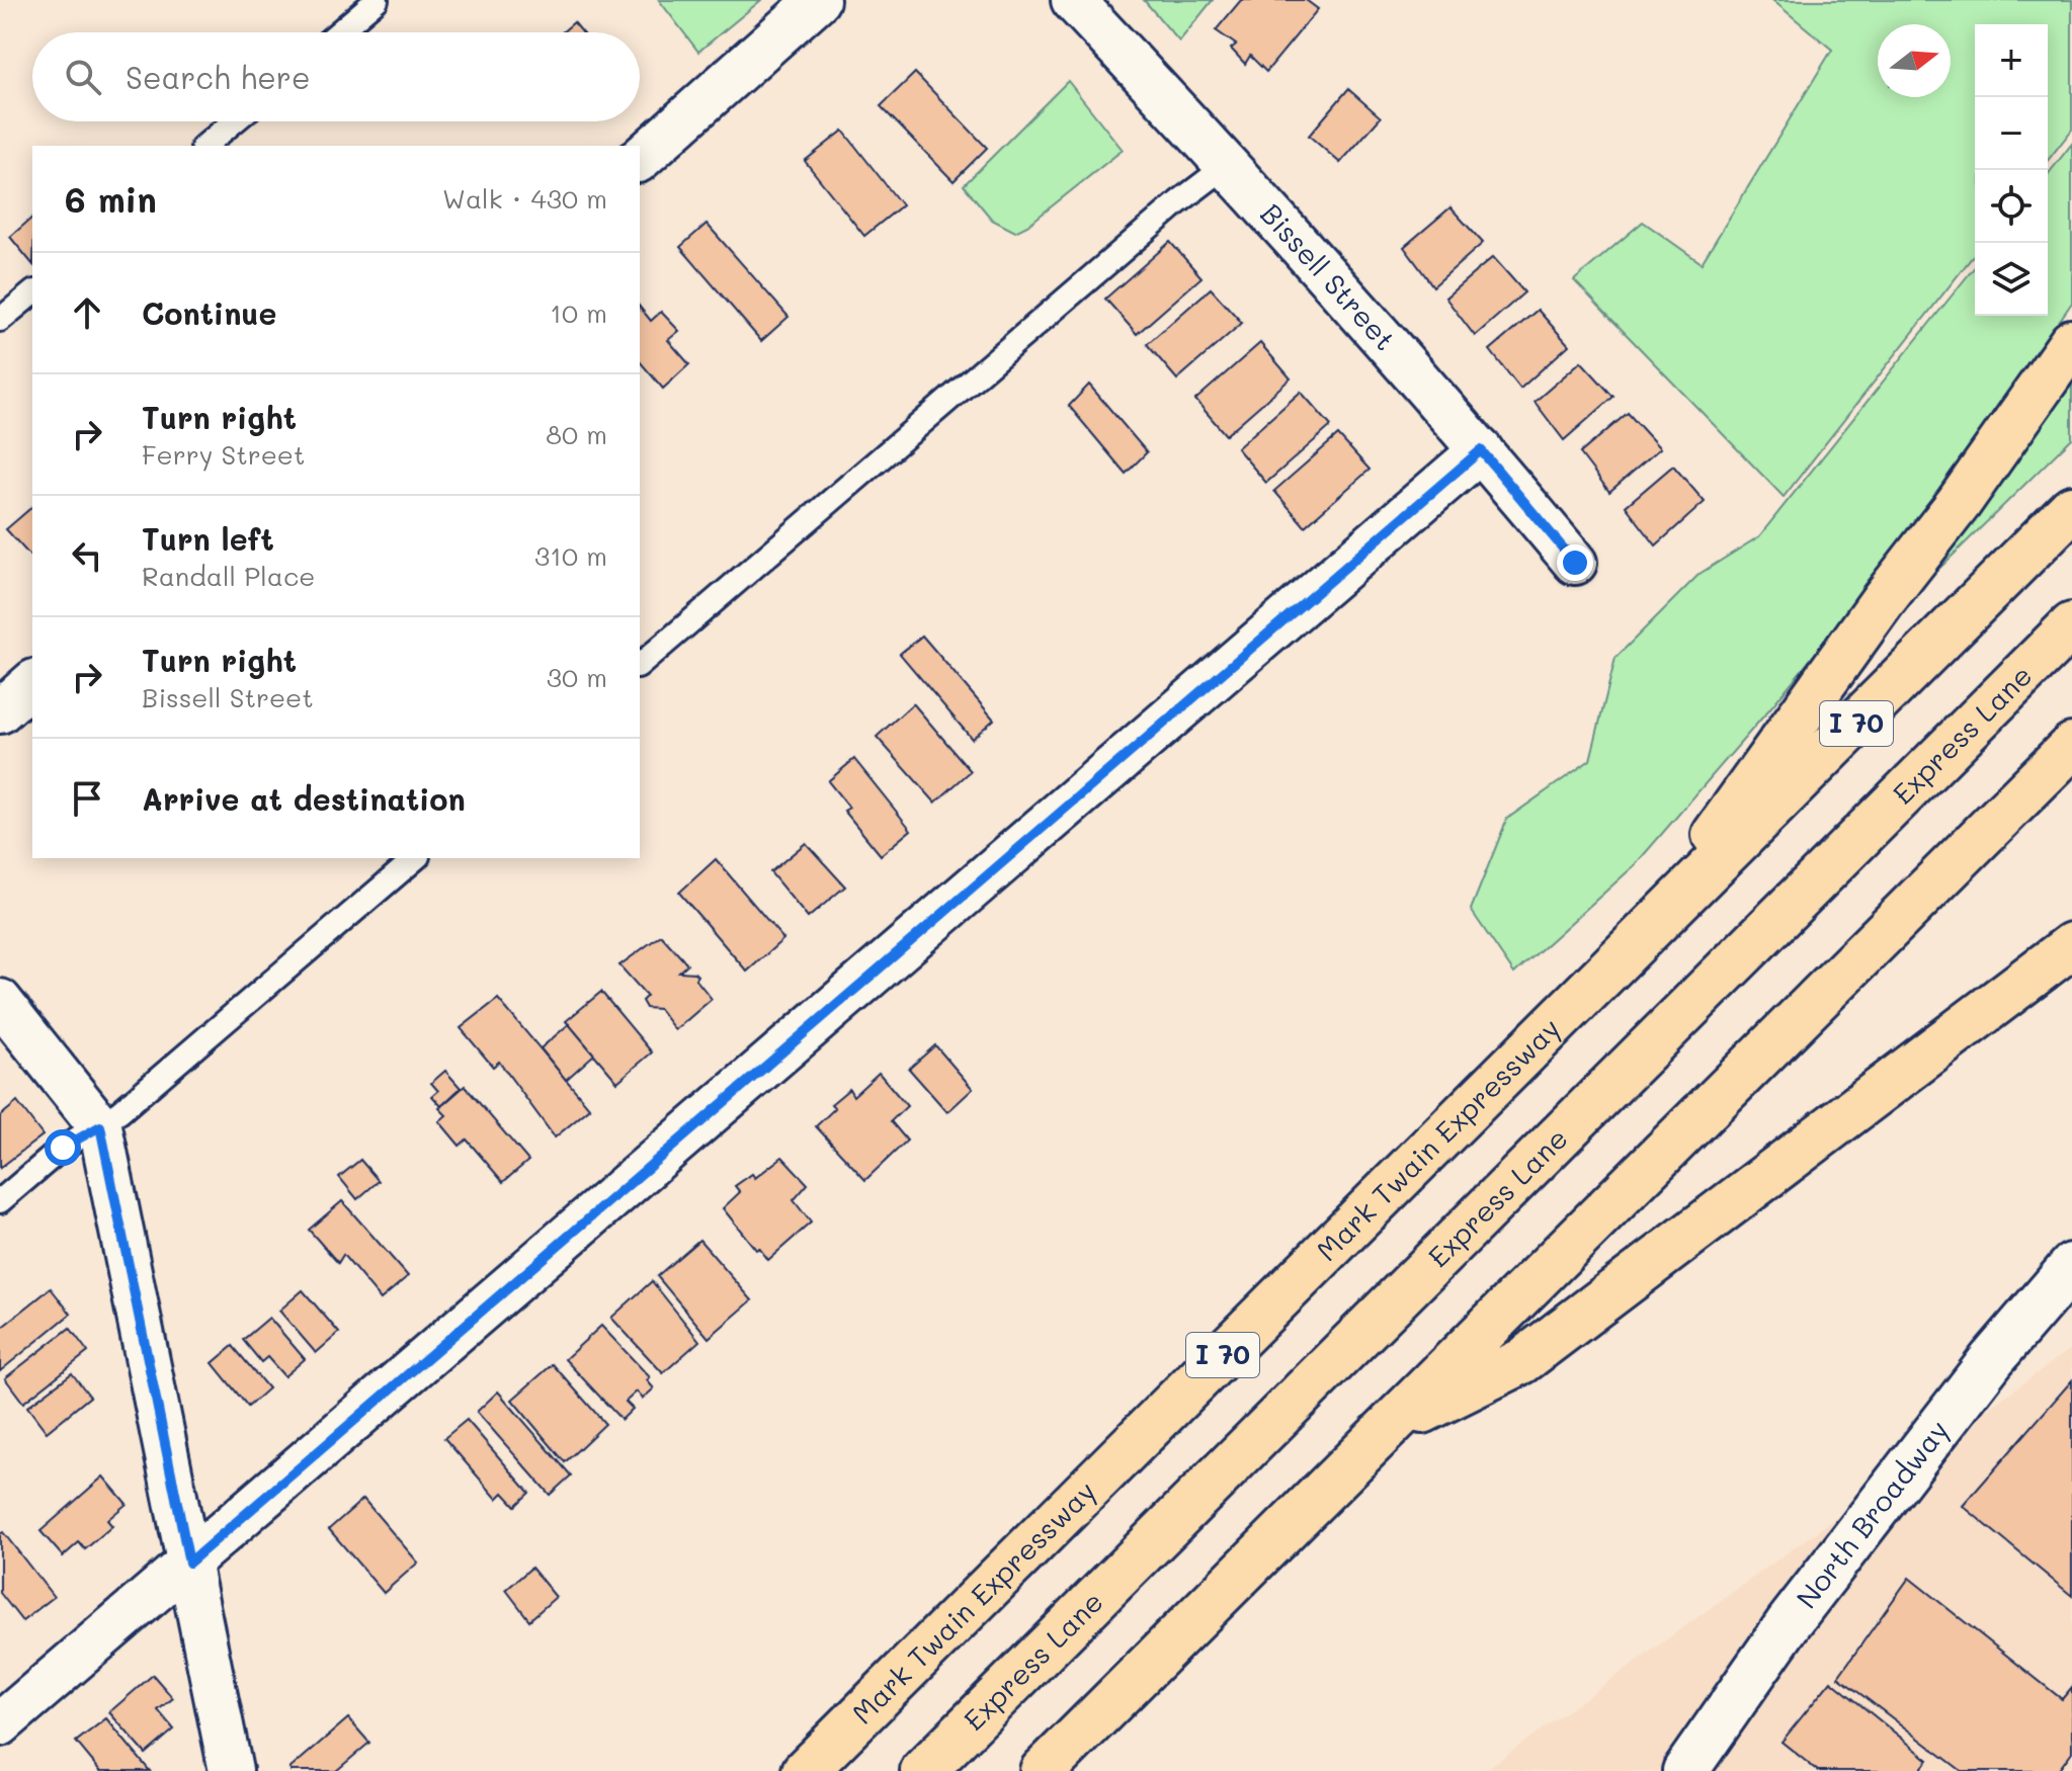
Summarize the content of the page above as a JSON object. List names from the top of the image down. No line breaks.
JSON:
{"streets":{"highway":["I 70","Express Lane","Mark Twain Expressway"],"main road":["North Broadway"],"street":["Bissell Street"]},"north":"right","page":{"map_buttons":["+","−"],"search":"Search here","heading":["6 min","Walk · 430 m"],"list":[["Continue","10 m"],["Turn right","Ferry Street","80 m"],["Turn left","Randall Place","310 m"],["Turn right","Bissell Street","30 m"],"Arrive at destination"]}}
